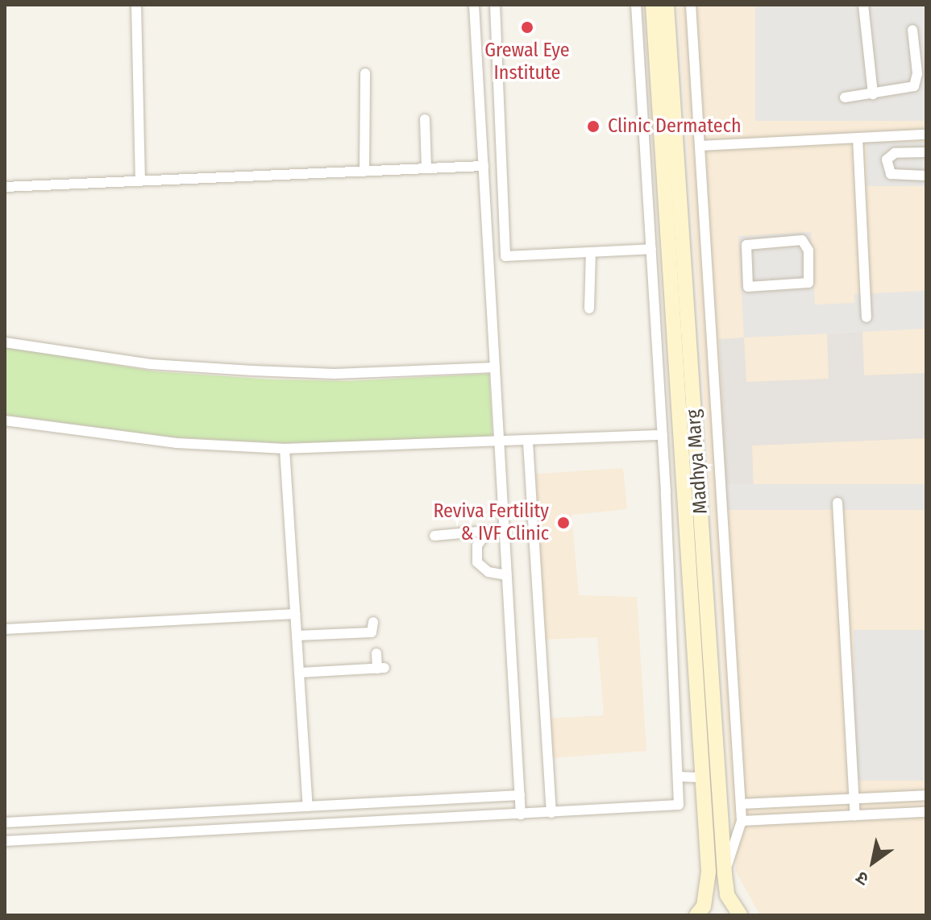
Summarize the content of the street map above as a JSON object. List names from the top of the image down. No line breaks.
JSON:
{"streets":{"main road":["Madhya Marg"]},"places":["Grewal Eye Institute","Clinic Dermatech","Reviva Fertility & IVF Clinic"],"north":"bottom left"}
